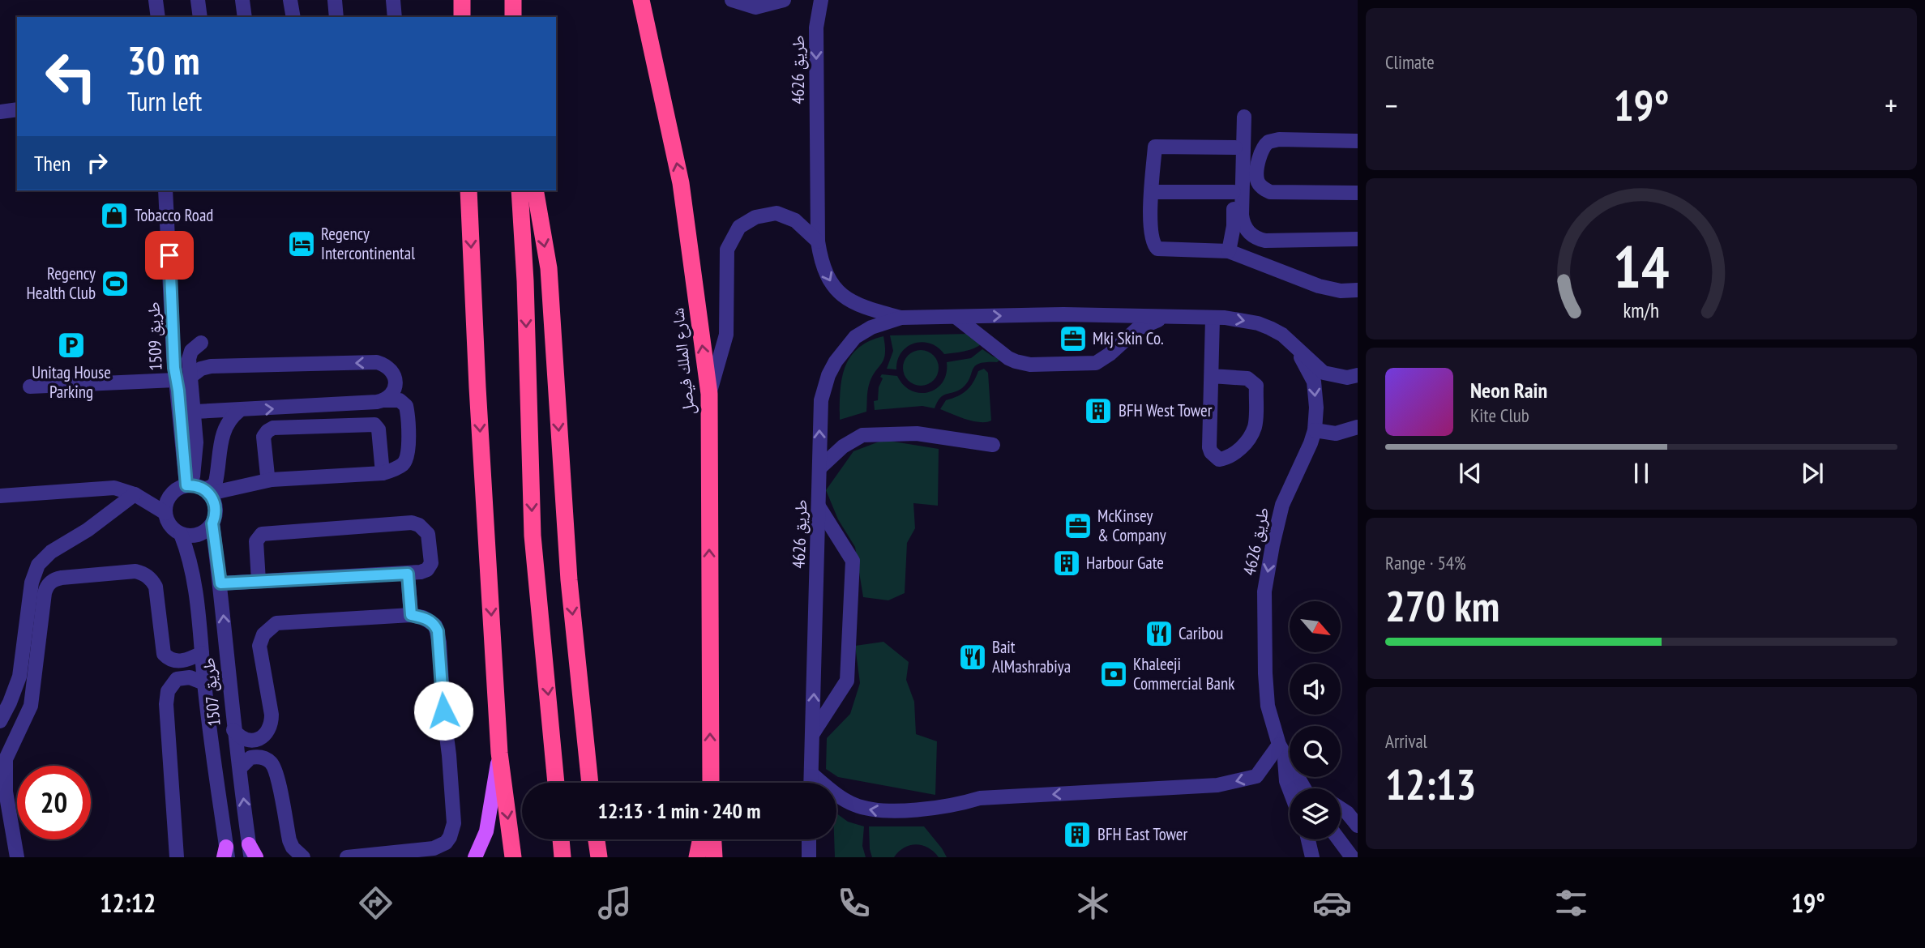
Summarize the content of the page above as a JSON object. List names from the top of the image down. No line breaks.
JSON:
{"streets":{"highway":["شارع الملك فيصل"],"street":["طريق 4626","طريق 1509","طريق 1507"]},"crossings":[["طريق 1509","طريق 1507"]],"places":{"shop":["Tobacco Road"],"hotel":["Regency Intercontinental"],"sports":["Regency Health Club"],"office":["Mkj Skin Co.","McKinsey & Company"],"parking":["Unitag House Parking"],"building":["BFH West Tower","Harbour Gate","BFH East Tower"],"restaurant":["Caribou","Bait AlMashrabiya"],"bank":["Khaleeji Commercial Bank"]},"north":"bottom right","page":{"tile":["Climate",["Range · 54%","270 km"],["Arrival","12:13"]],"turn":["30 m","Turn left"],"heat":["−","19°","+"],"then":"Then","song":["Neon Rain","Kite Club"],"limit":"20","trip":"12:13 · 1 min · 240 m","tabs":["12:12","19°"],"gauge":["14","km/h"]}}
